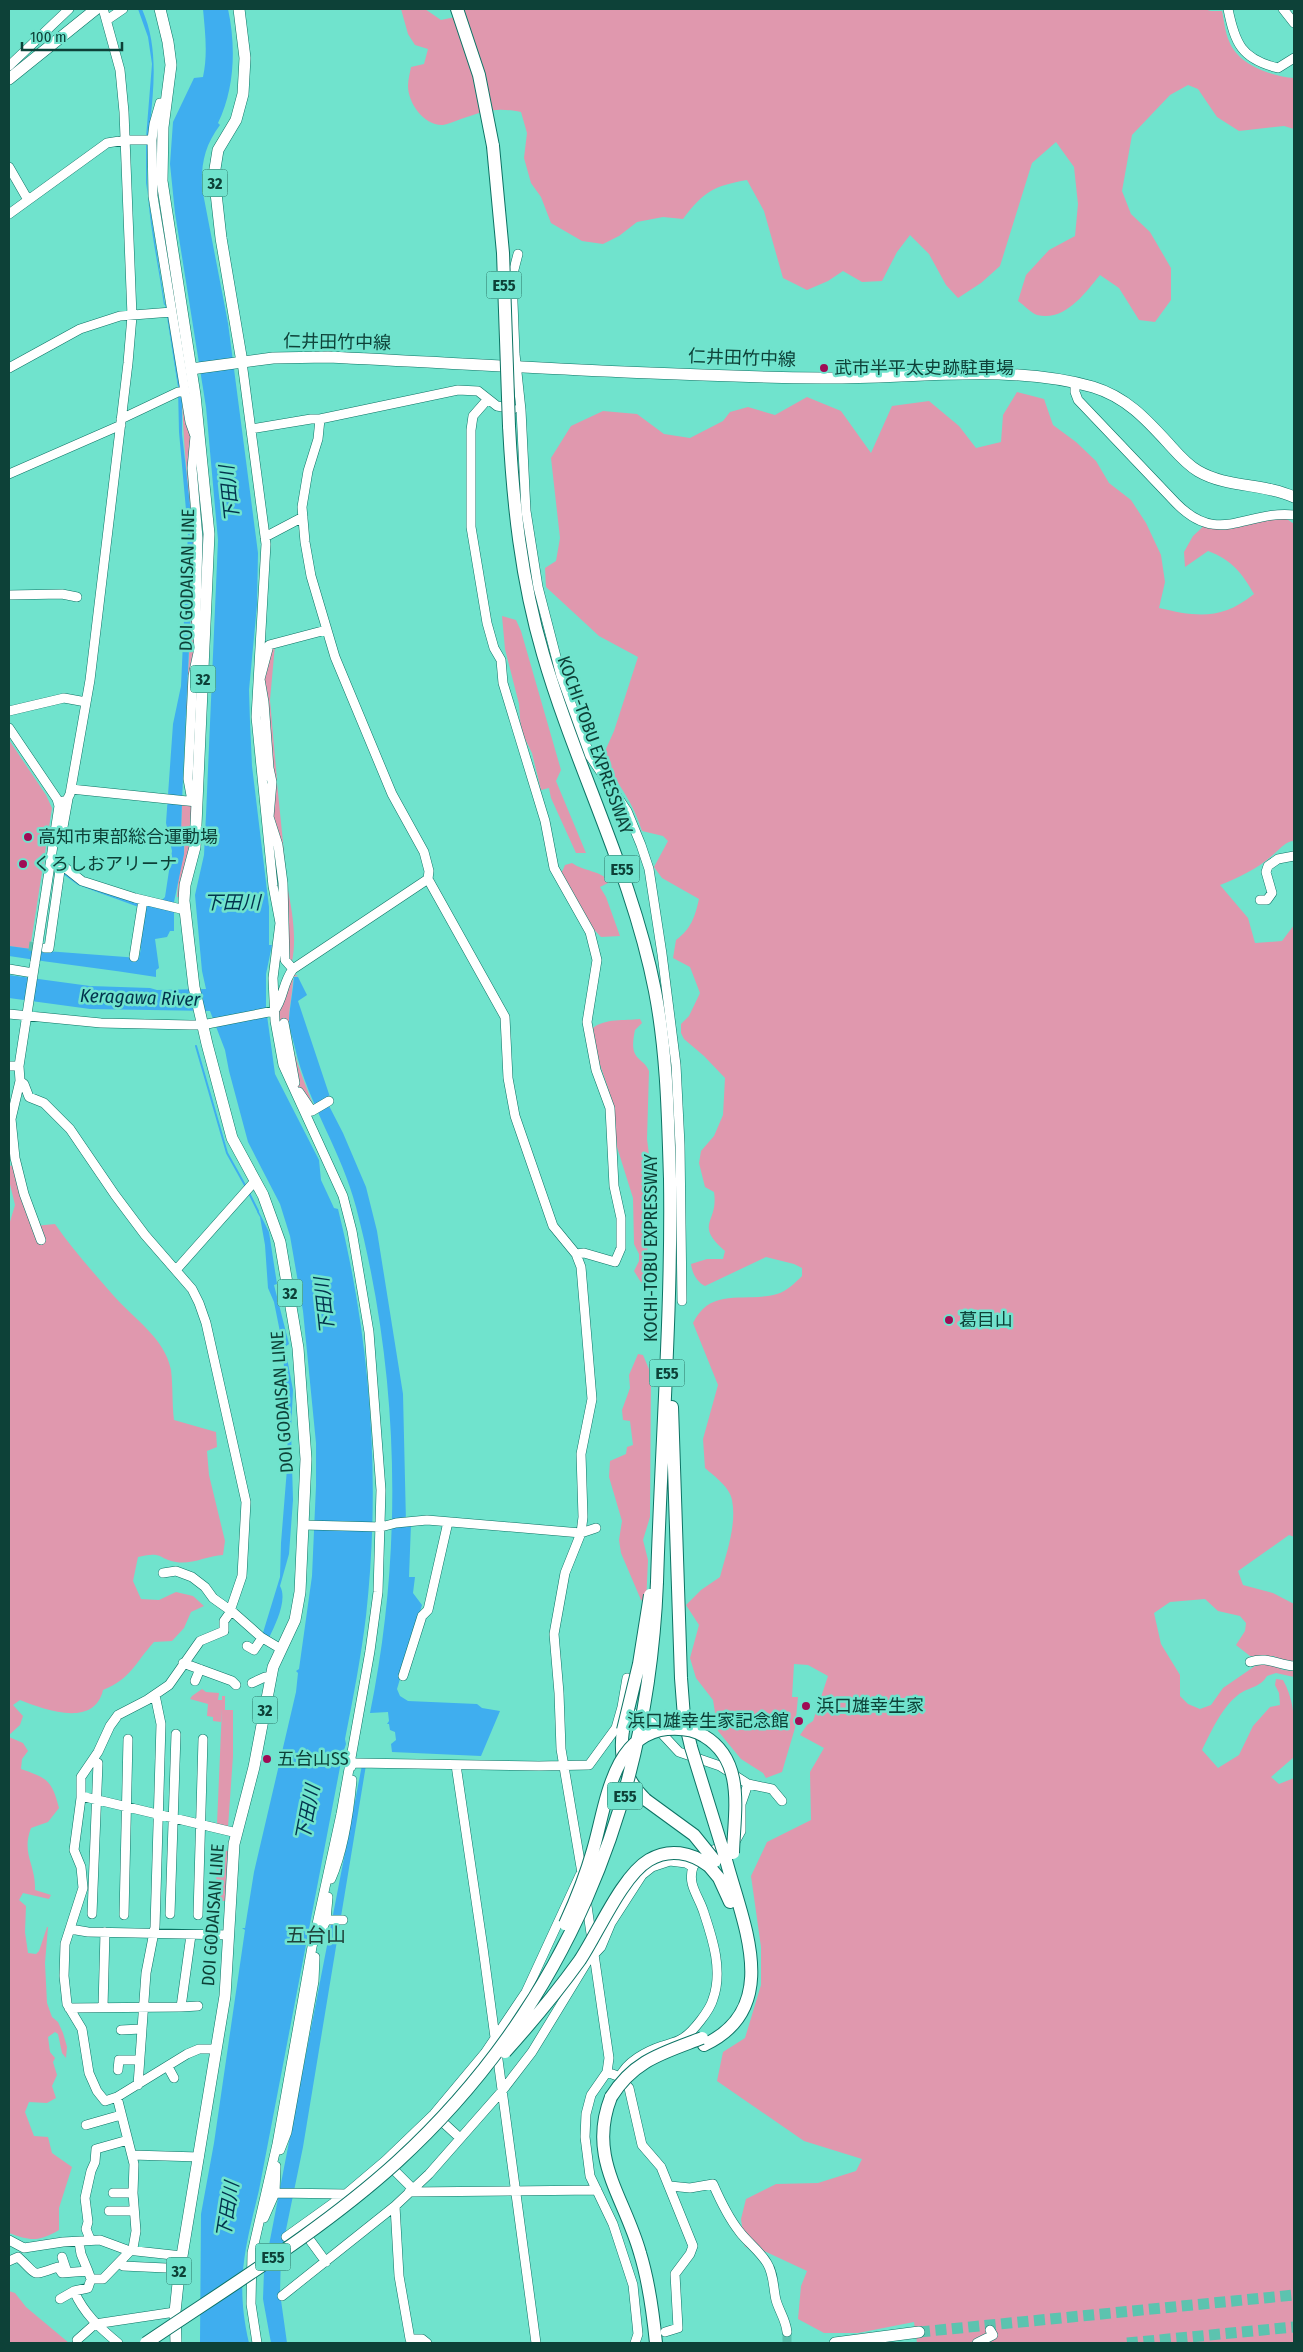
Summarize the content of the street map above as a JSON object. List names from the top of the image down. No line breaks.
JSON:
{"streets":{"highway":["E55","KOCHI-TOBU EXPRESSWAY"],"main road":["32","仁井田竹中線","DOI GODAISAN LINE"]},"crossings":[["32","仁井田竹中線"],["E55","KOCHI-TOBU EXPRESSWAY"]],"districts":["五台山"],"water":["下田川","Keragawa River"],"places":["武市半平太史跡駐車場","高知市東部総合運動場","くろしおアリーナ","葛目山","浜口雄幸生家","浜口雄幸生家記念館","五台山SS"],"scale_bar":"100 m"}
